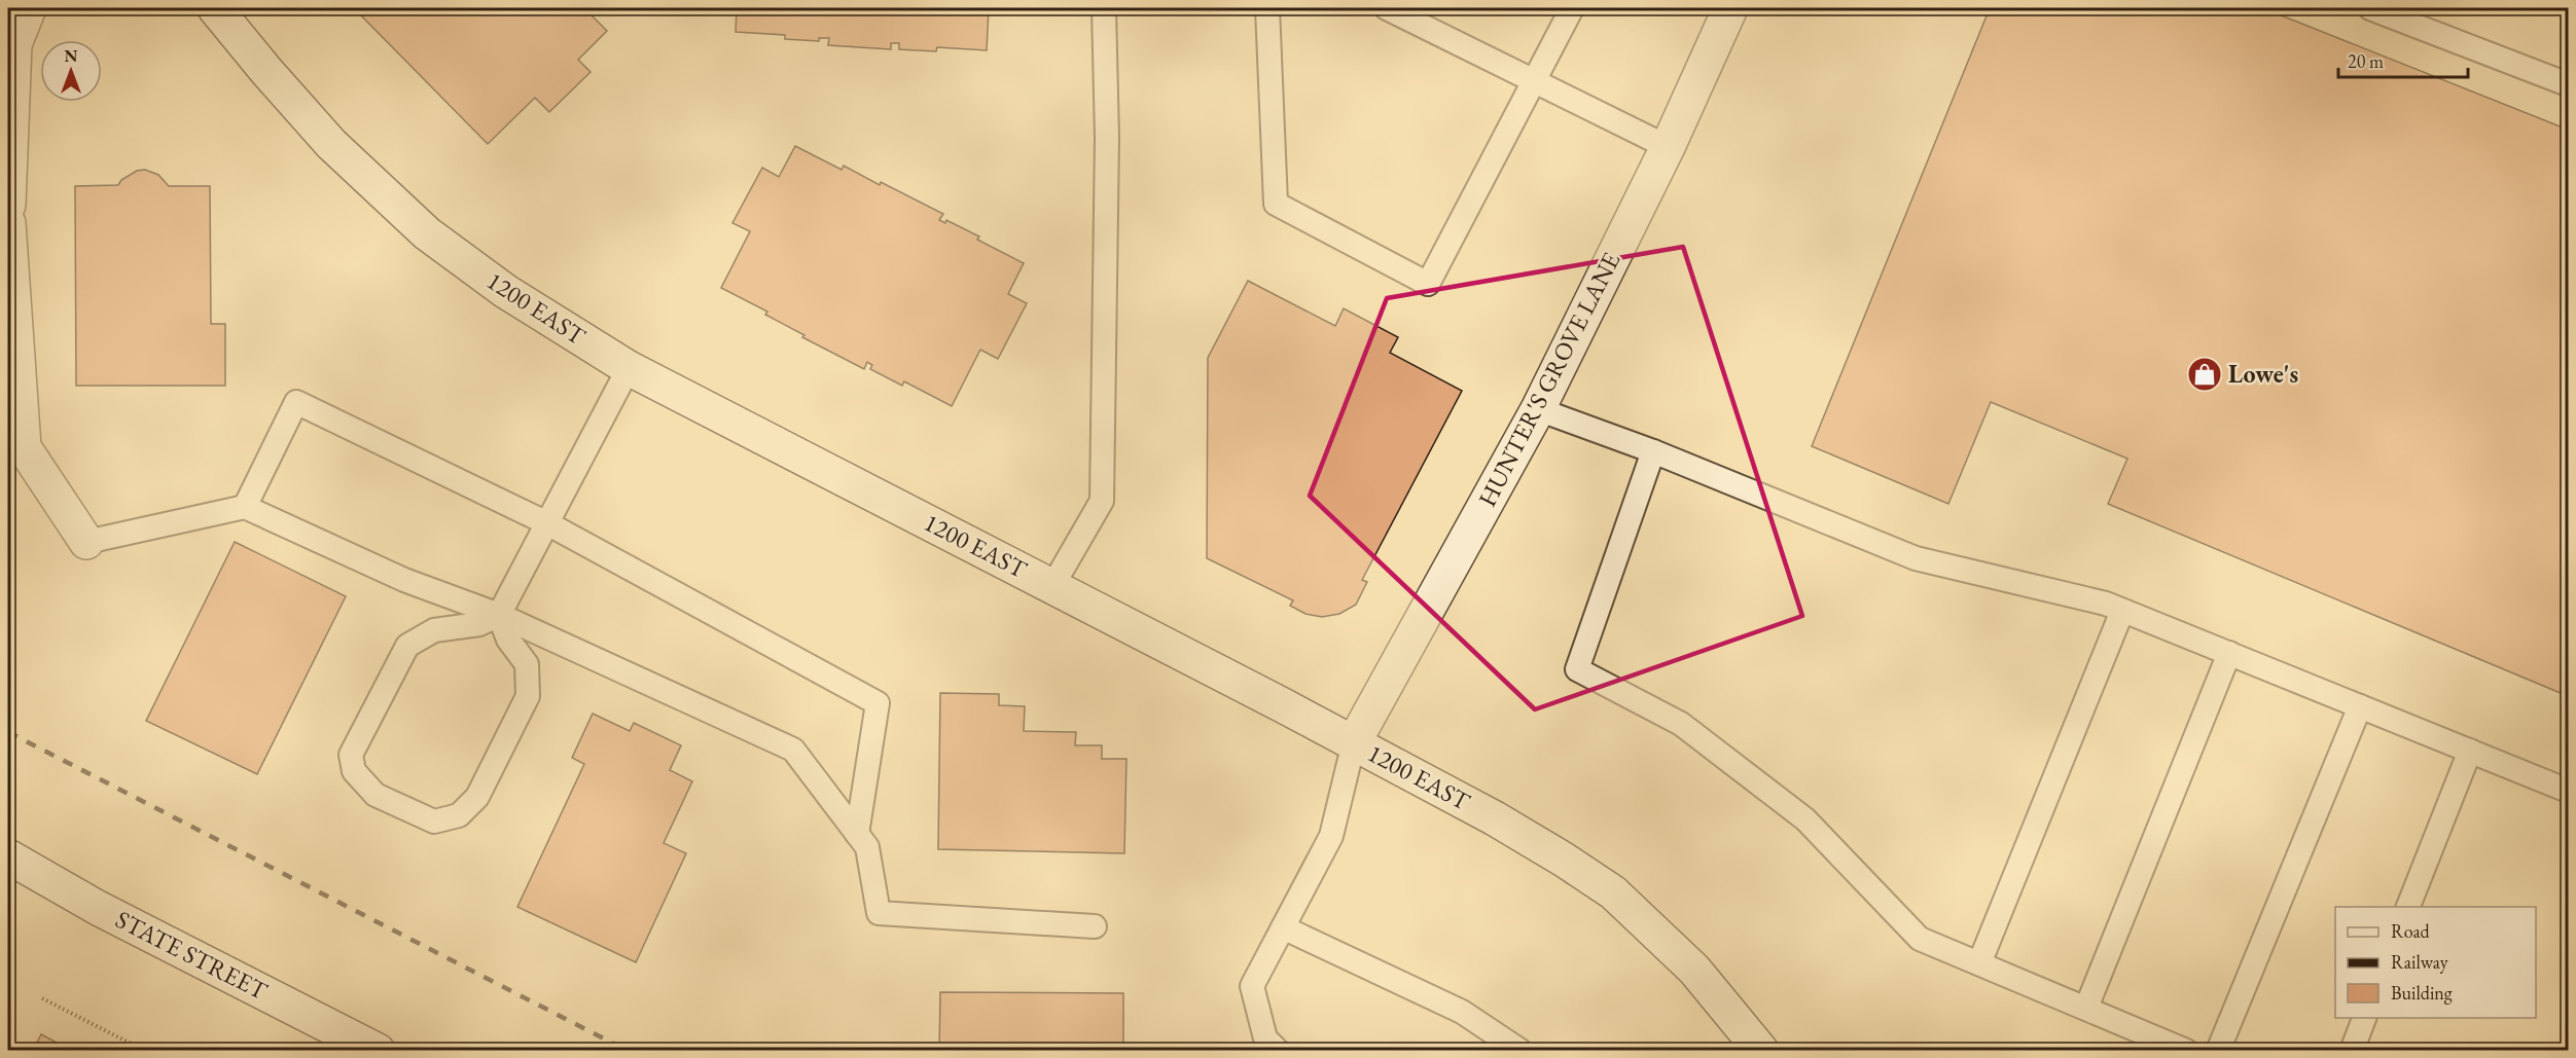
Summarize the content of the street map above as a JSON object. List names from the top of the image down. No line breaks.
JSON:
{"streets":{"main road":["1200 EAST","HUNTER'S GROVE LANE","STATE STREET"]},"crossings":[["1200 EAST","HUNTER'S GROVE LANE"]],"places":{"shop":["Lowe's"]},"legend":["Road","Railway","Building"],"scale_bar":"20 m","north":"top"}
